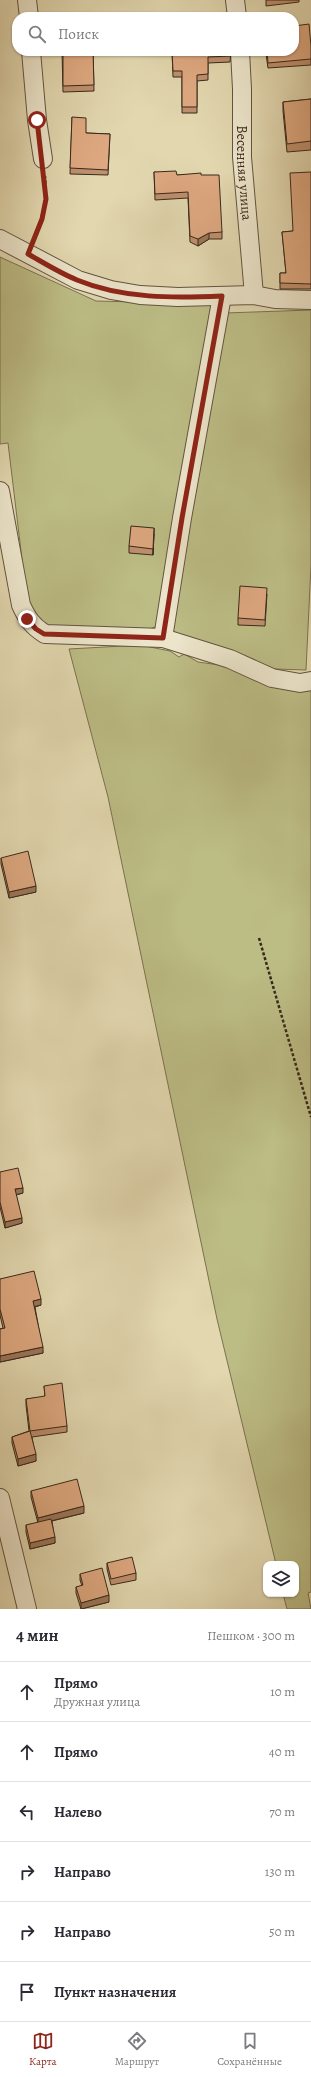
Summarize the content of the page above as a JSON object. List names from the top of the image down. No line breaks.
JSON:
{"streets":{"street":["Весенняя улица"]},"page":{"search":"Поиск","heading":["4 мин","Пешком · 300 m"],"list":[["Прямо","Дружная улица","10 m"],["Прямо","40 m"],["Налево","70 m"],["Направо","130 m"],["Направо","50 m"],"Пункт назначения"],"nav":["Карта","Маршрут","Сохранённые"]}}
